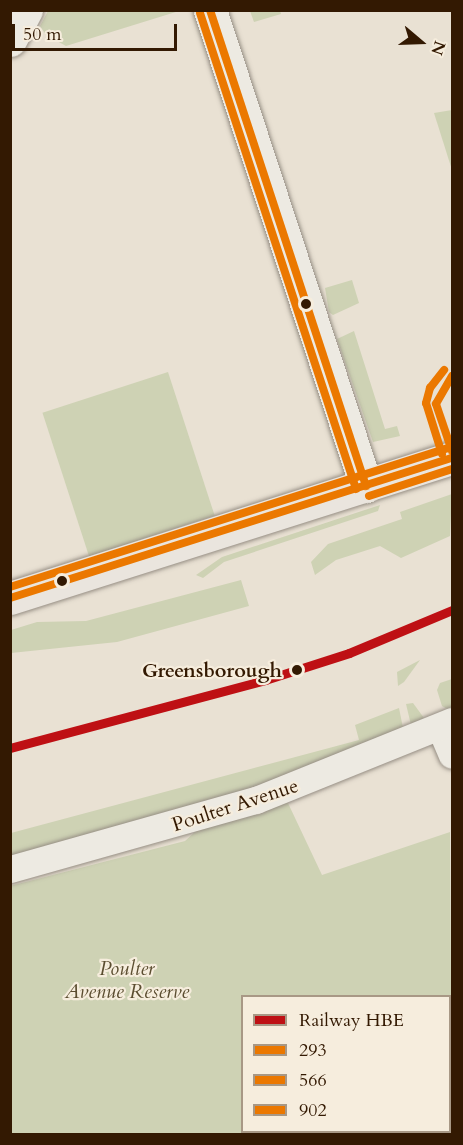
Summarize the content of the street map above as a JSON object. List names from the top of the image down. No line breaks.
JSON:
{"streets":{"street":["Poulter Avenue"]},"parks":["Poulter Avenue Reserve"],"places":["Greensborough"],"lines":["transit line 293","transit line 566","transit line 902","rail line HBE"],"legend":["Railway HBE","293","566","902"],"scale_bar":"50 m","north":"right"}
